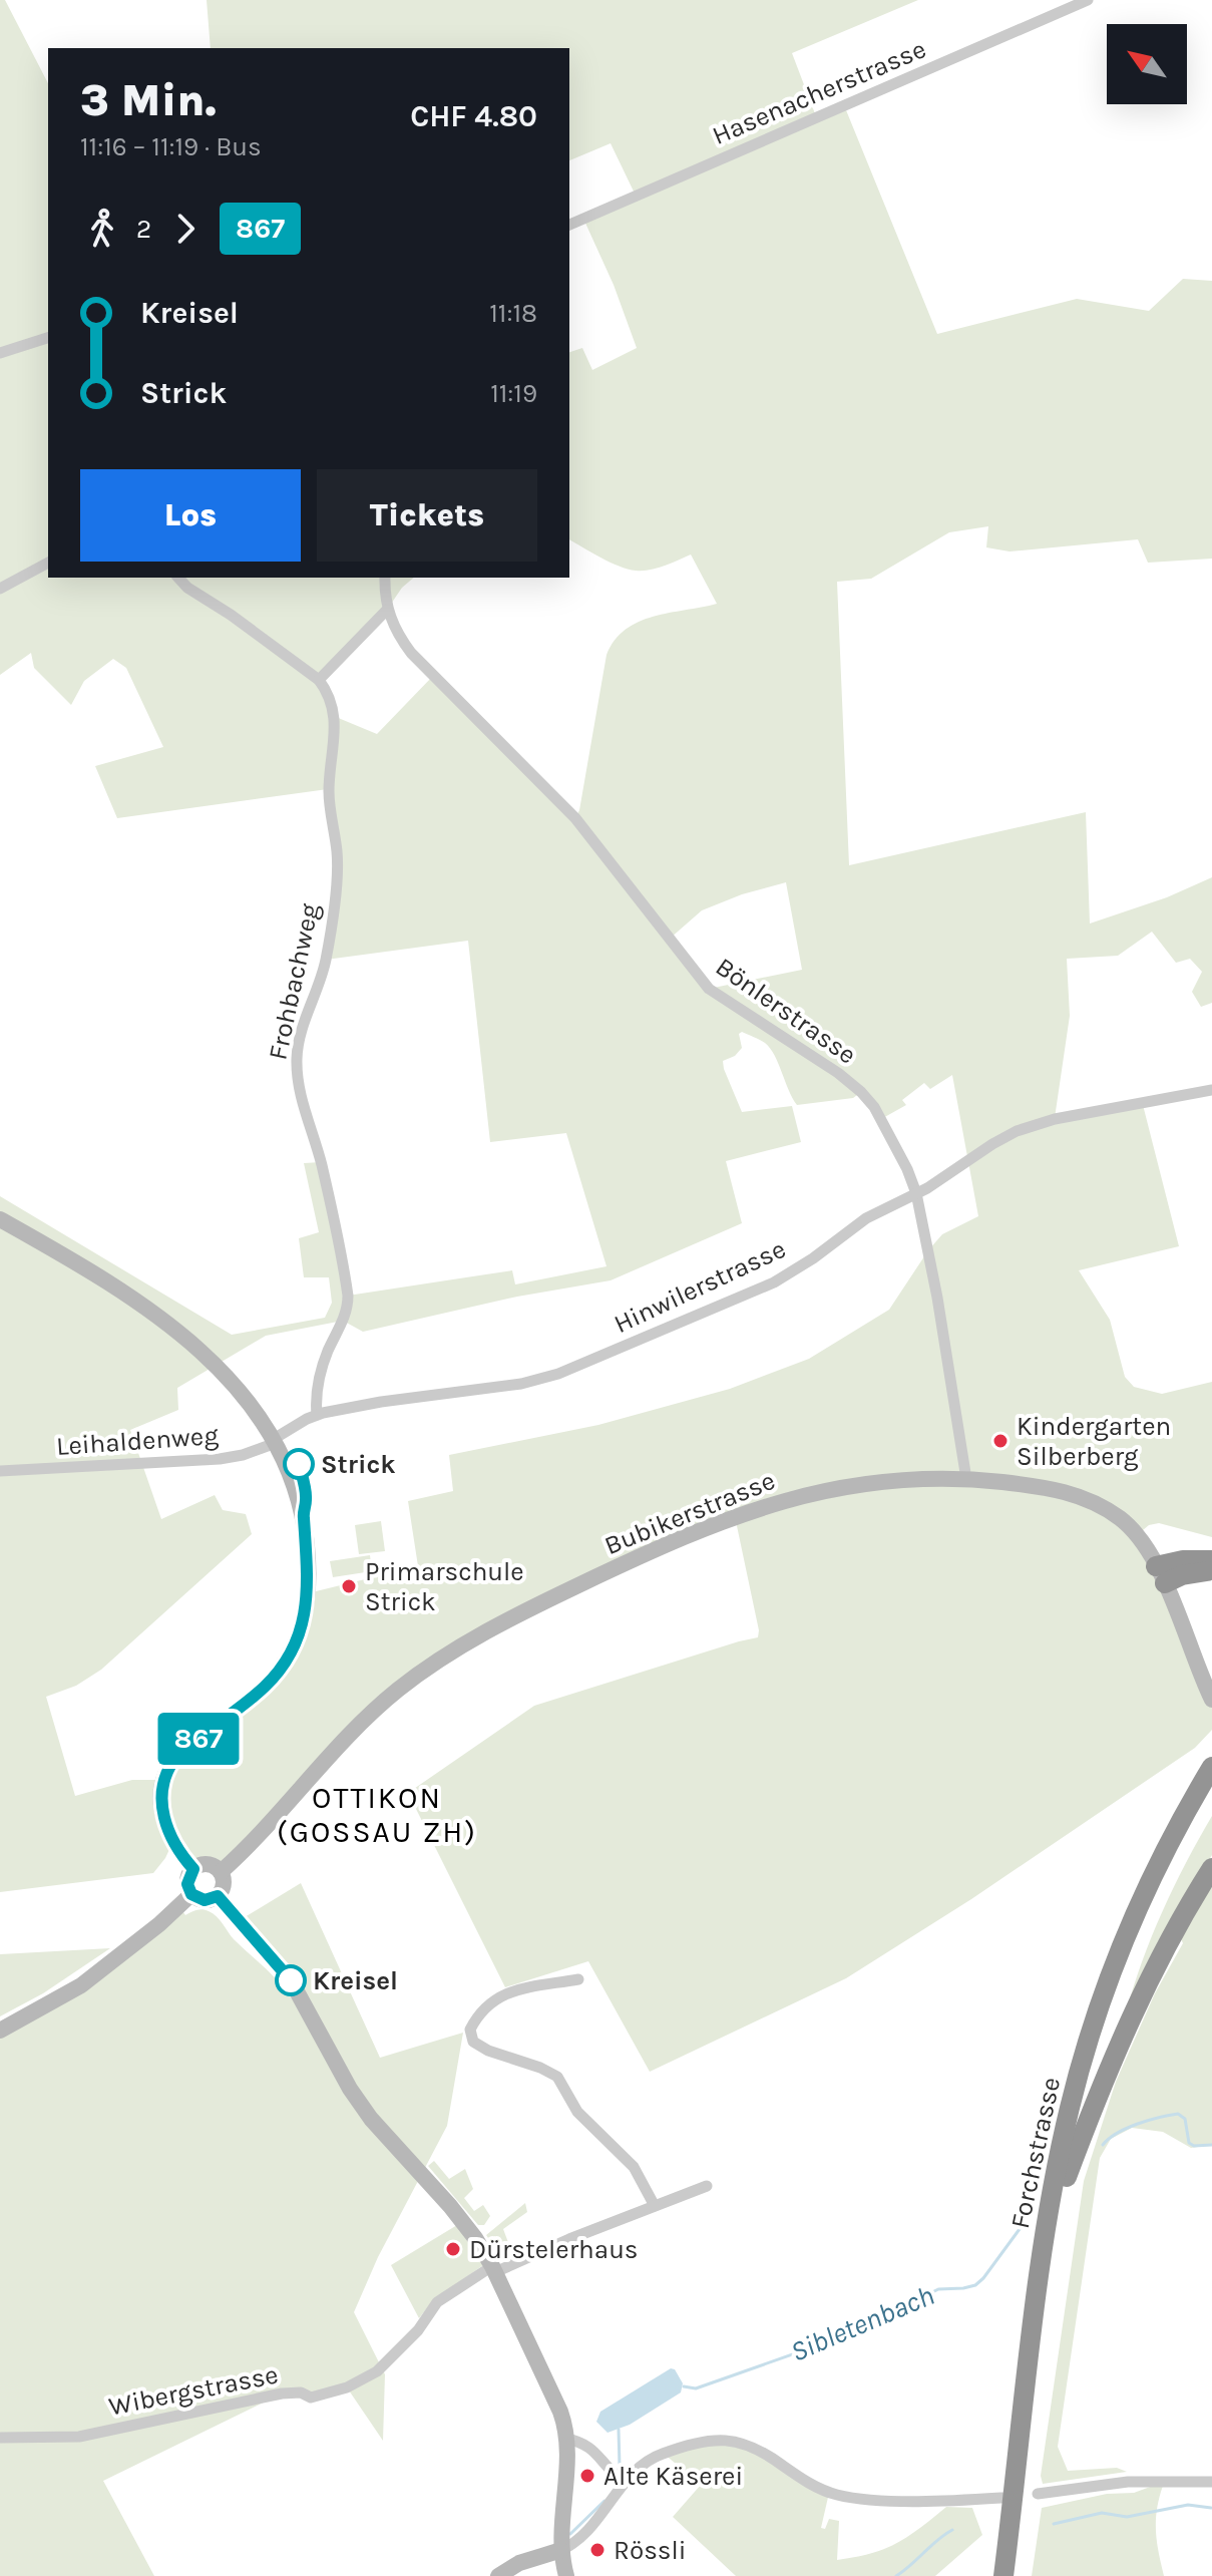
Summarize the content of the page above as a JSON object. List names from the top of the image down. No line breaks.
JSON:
{"streets":{"highway":["Forchstrasse"],"main road":["Bubikerstrasse"],"street":["Hasenacherstrasse","Frohbachweg","Bönlerstrasse","Hinwilerstrasse","Leihaldenweg","Wibergstrasse"]},"crossings":[["Frohbachweg","Hinwilerstrasse"],["Bönlerstrasse","Hinwilerstrasse"],["Bönlerstrasse","Bubikerstrasse"],["Hinwilerstrasse","Leihaldenweg"]],"districts":["OTTIKON (GOSSAU ZH)"],"water":["Sibletenbach"],"places":["Kindergarten Silberberg","Strick","Primarschule Strick","Kreisel","Dürstelerhaus","Alte Käserei","Rössli"],"lines":["bus line 867"],"north":"top left","page":{"on_map":"867","heading":["3 Min.","11:16 – 11:19 · Bus","CHF 4.80"],"legs":["2","867"],"list":[{"name":"Kreisel","value":"11:18"},{"name":"Strick","value":"11:19"}],"buttons":["Los","Tickets"]}}
